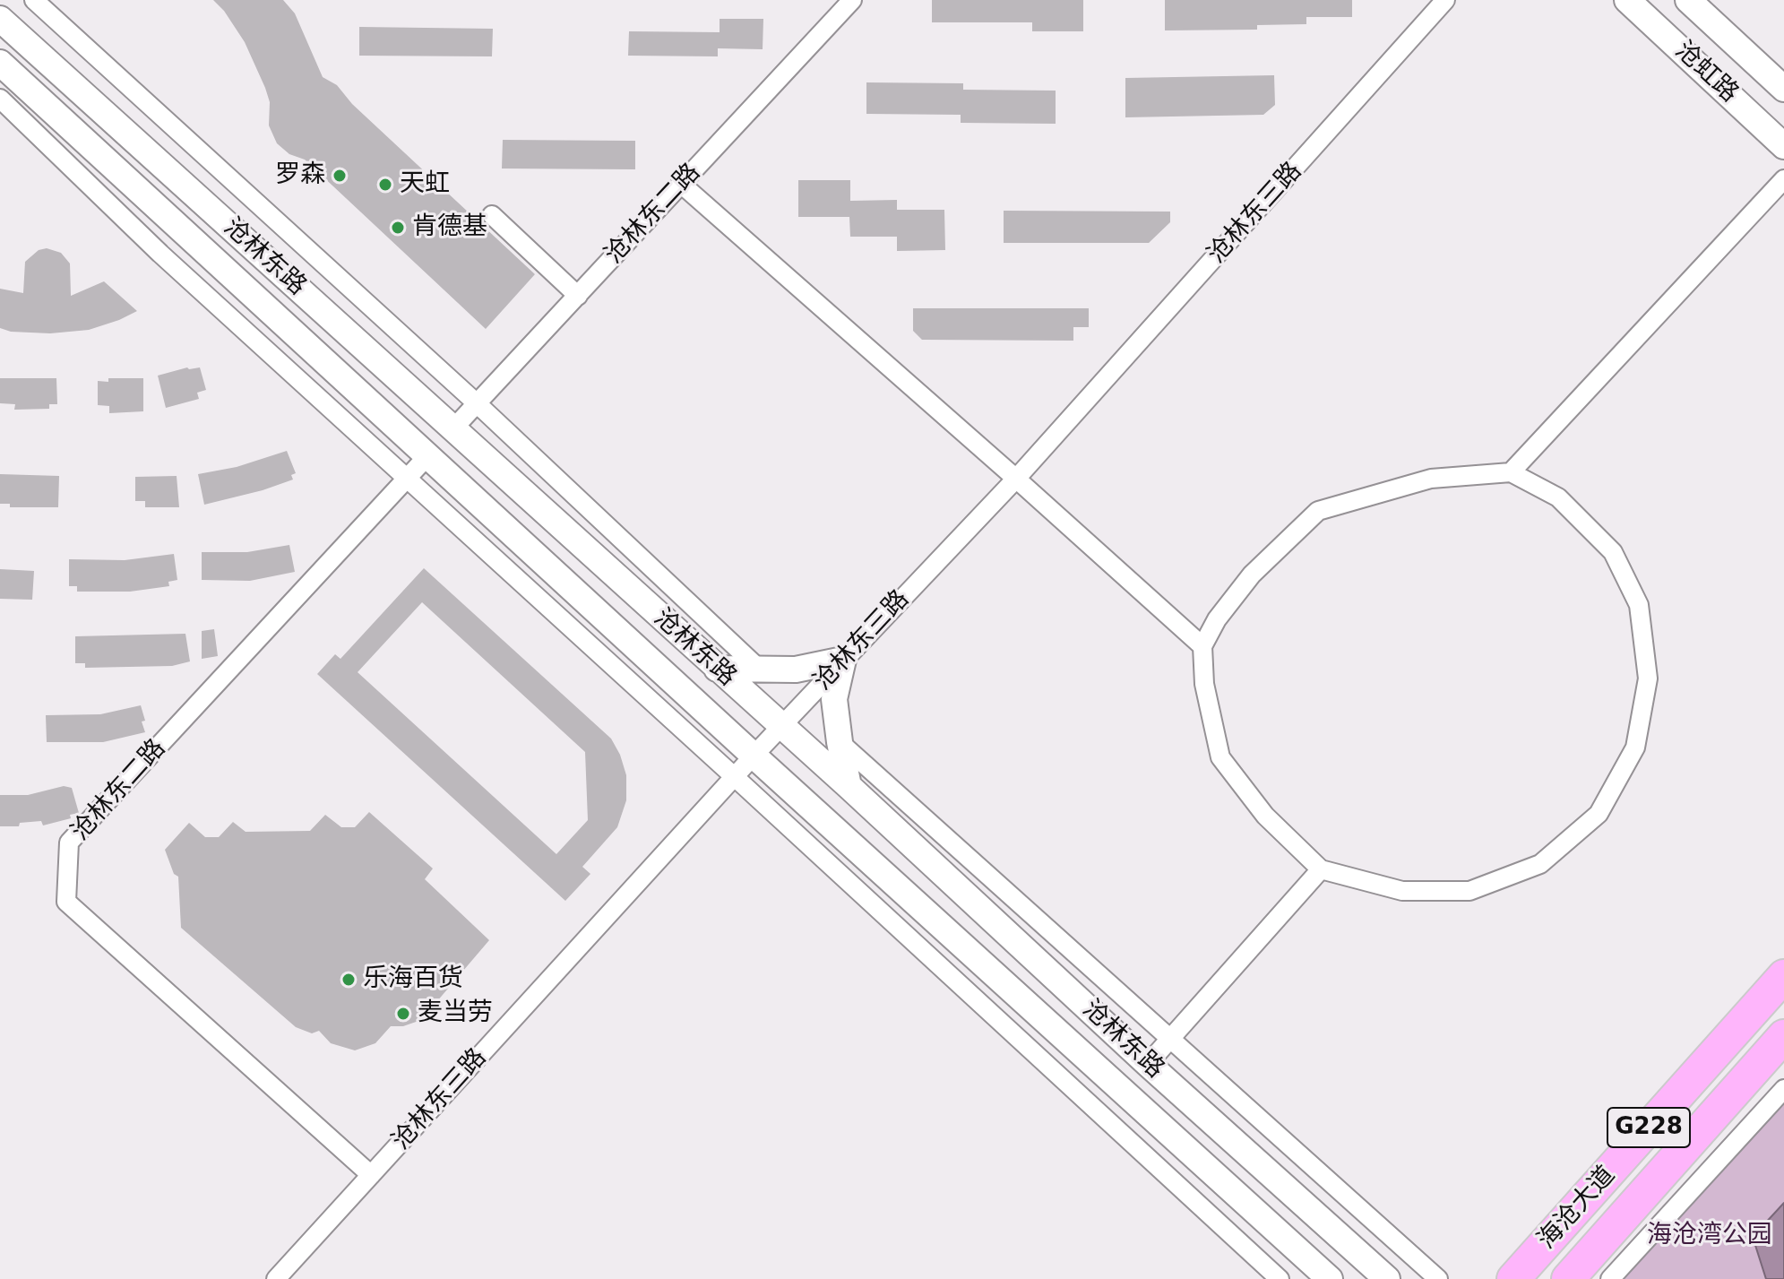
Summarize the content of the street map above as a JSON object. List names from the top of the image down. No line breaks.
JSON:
{"streets":{"highway":["G228","海沧大道"],"street":["沧虹路","沧林东三路","沧林东二路","沧林东路"]},"crossings":[["沧林东三路","沧林东二路"],["沧林东三路","沧林东路"],["沧林东二路","沧林东路"]],"parks":["海沧湾公园"],"places":["罗森","天虹","肯德基","乐海百货","麦当劳"]}
